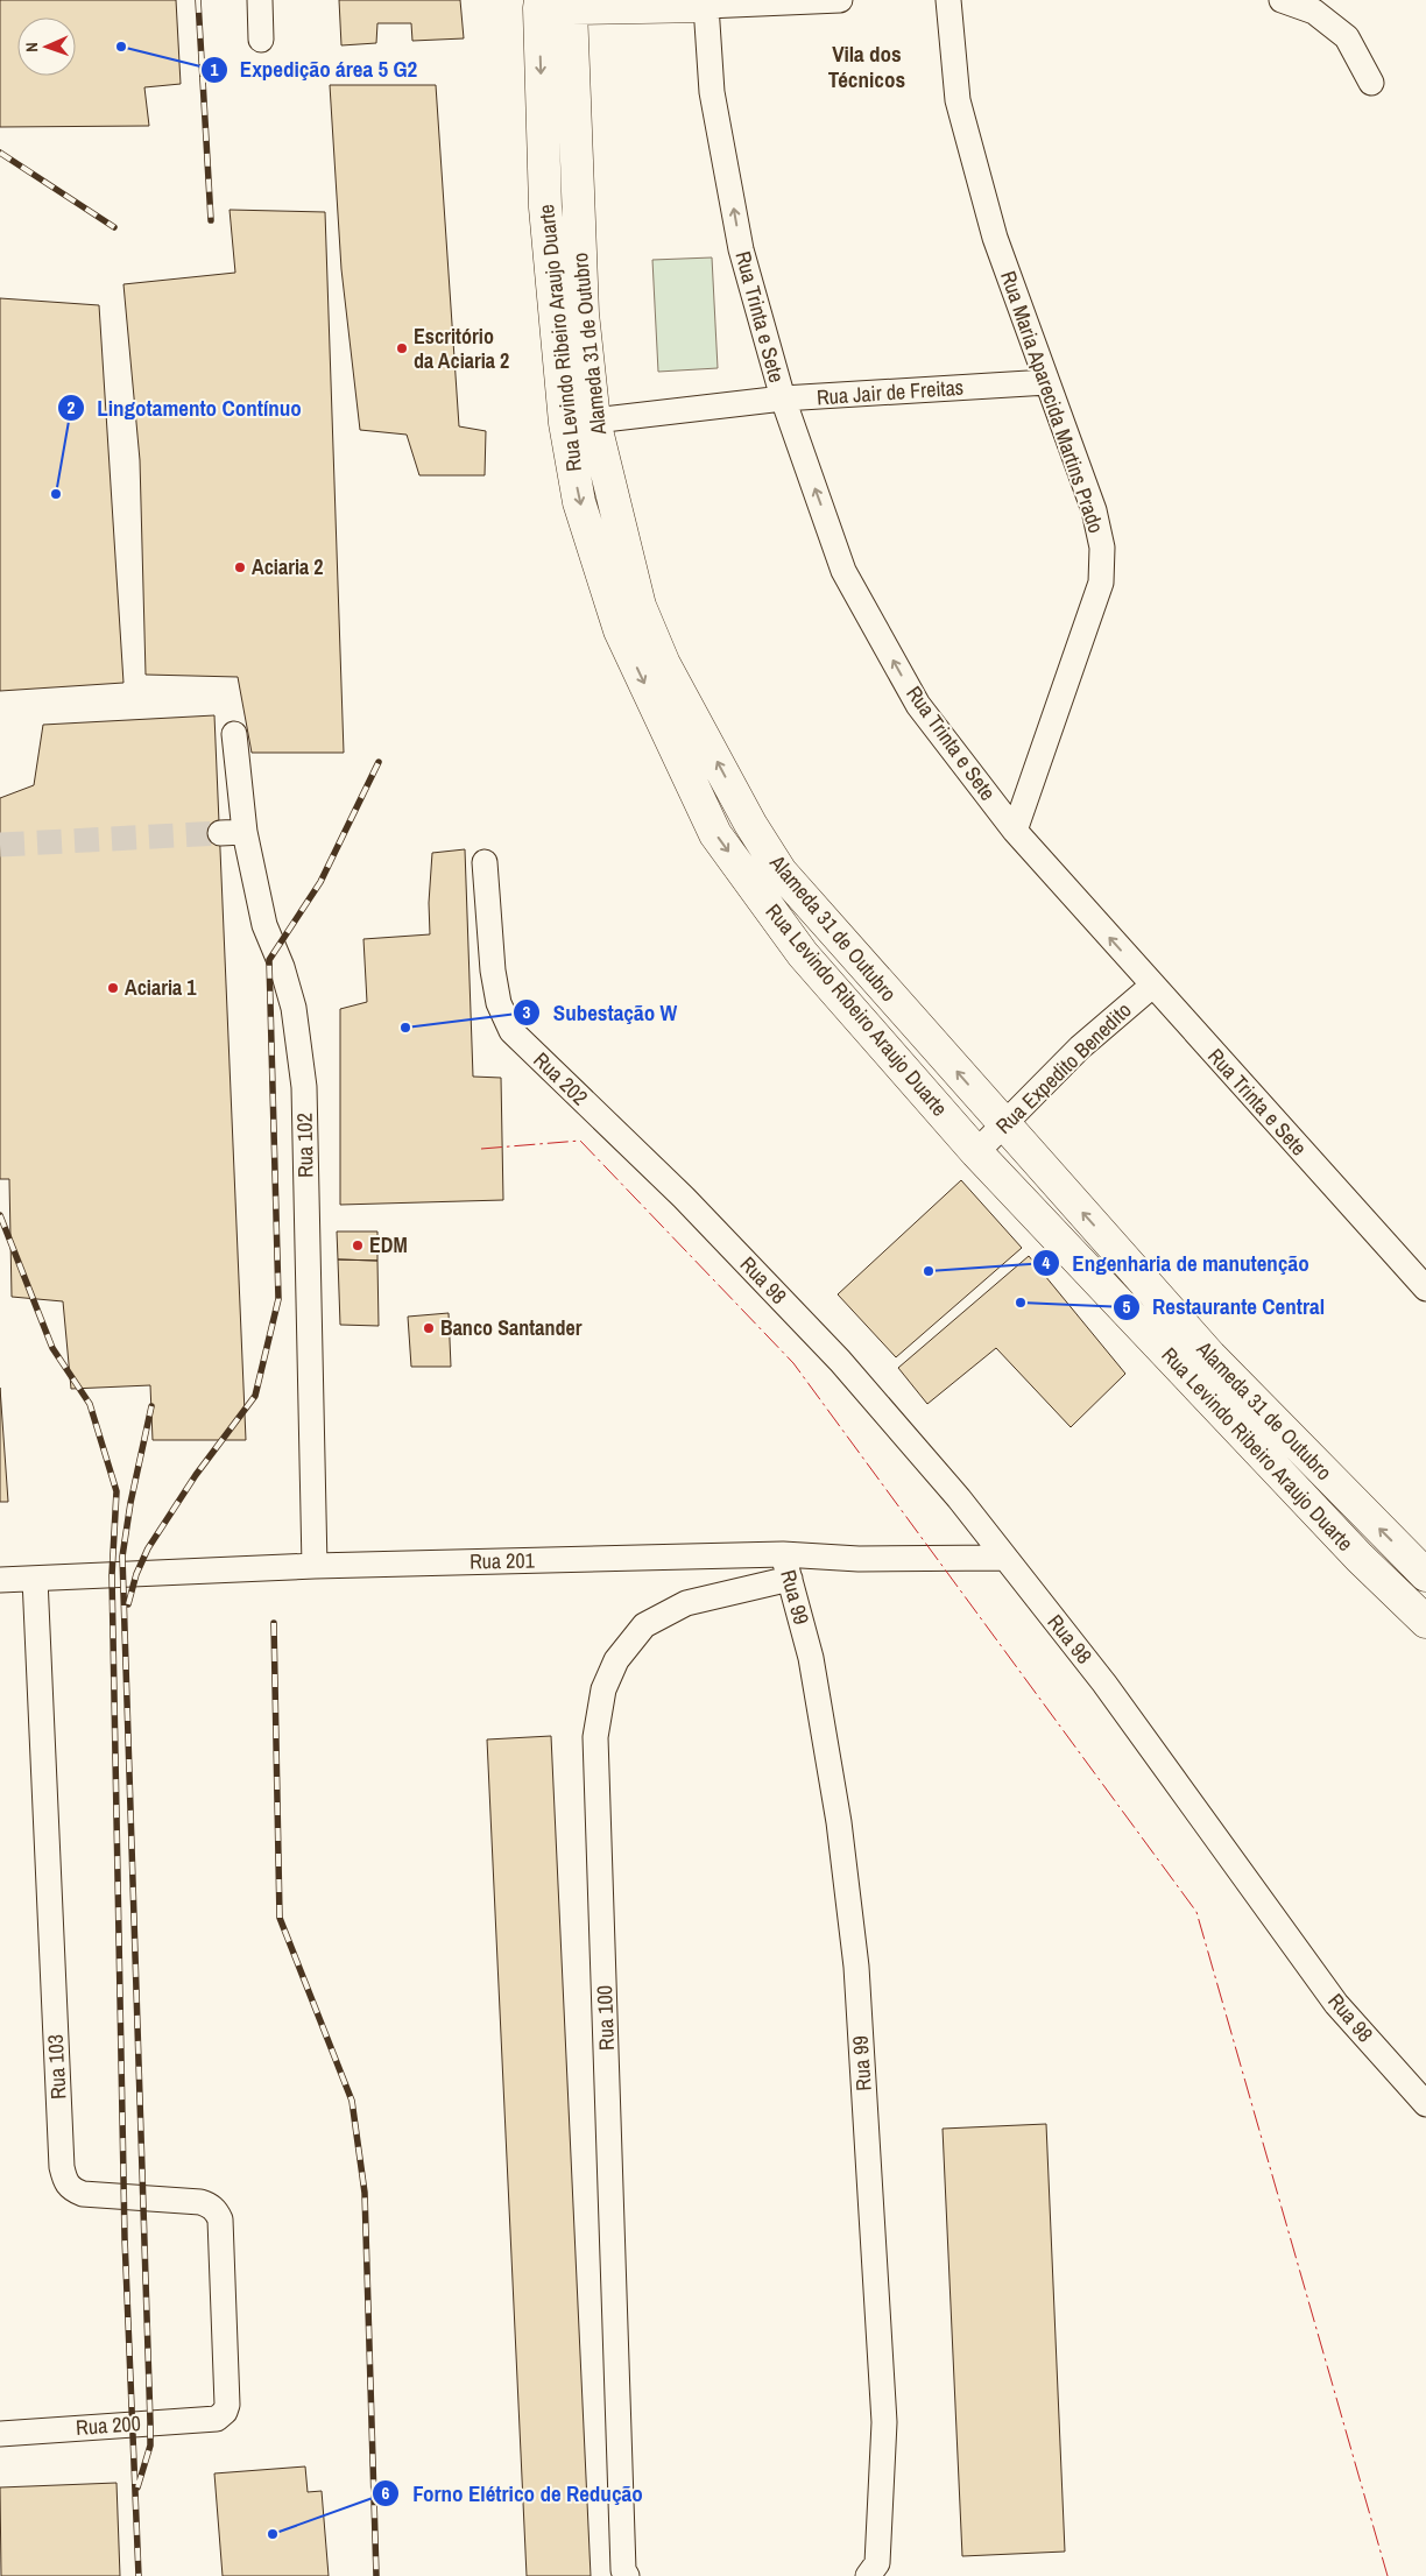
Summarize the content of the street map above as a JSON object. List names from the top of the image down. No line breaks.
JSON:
{"streets":{"main road":["Rua Levindo Ribeiro Araujo Duarte","Alameda 31 de Outubro"],"street":["Rua Trinta e Sete","Rua Jair de Freitas","Rua Maria Aparecida Martins Prado","Rua Expedito Benedito","Rua 202","Rua 102","Rua 98","Rua 201","Rua 99","Rua 100","Rua 103","Rua 200"]},"crossings":[["Rua Trinta e Sete","Rua Jair de Freitas"],["Rua Trinta e Sete","Rua Maria Aparecida Martins Prado"],["Rua Trinta e Sete","Rua Expedito Benedito"],["Rua Levindo Ribeiro Araujo Duarte","Alameda 31 de Outubro"],["Rua Levindo Ribeiro Araujo Duarte","Rua Expedito Benedito"],["Alameda 31 de Outubro","Rua Jair de Freitas"],["Alameda 31 de Outubro","Rua Expedito Benedito"],["Rua Jair de Freitas","Rua Maria Aparecida Martins Prado"],["Rua 202","Rua 98"],["Rua 102","Rua 201"],["Rua 98","Rua 201"],["Rua 201","Rua 99"],["Rua 201","Rua 103"],["Rua 99","Rua 100"],["Rua 103","Rua 200"]],"one_way":["Rua Trinta e Sete","Rua Levindo Ribeiro Araujo Duarte","Alameda 31 de Outubro"],"districts":["Vila dos Técnicos"],"places":["Expedição área 5 G2","Escritório da Aciaria 2","Lingotamento Contínuo","Aciaria 2","Aciaria 1","Subestação W","EDM","Engenharia de manutenção","Restaurante Central","Banco Santander","Forno Elétrico de Redução"],"north":"left"}
